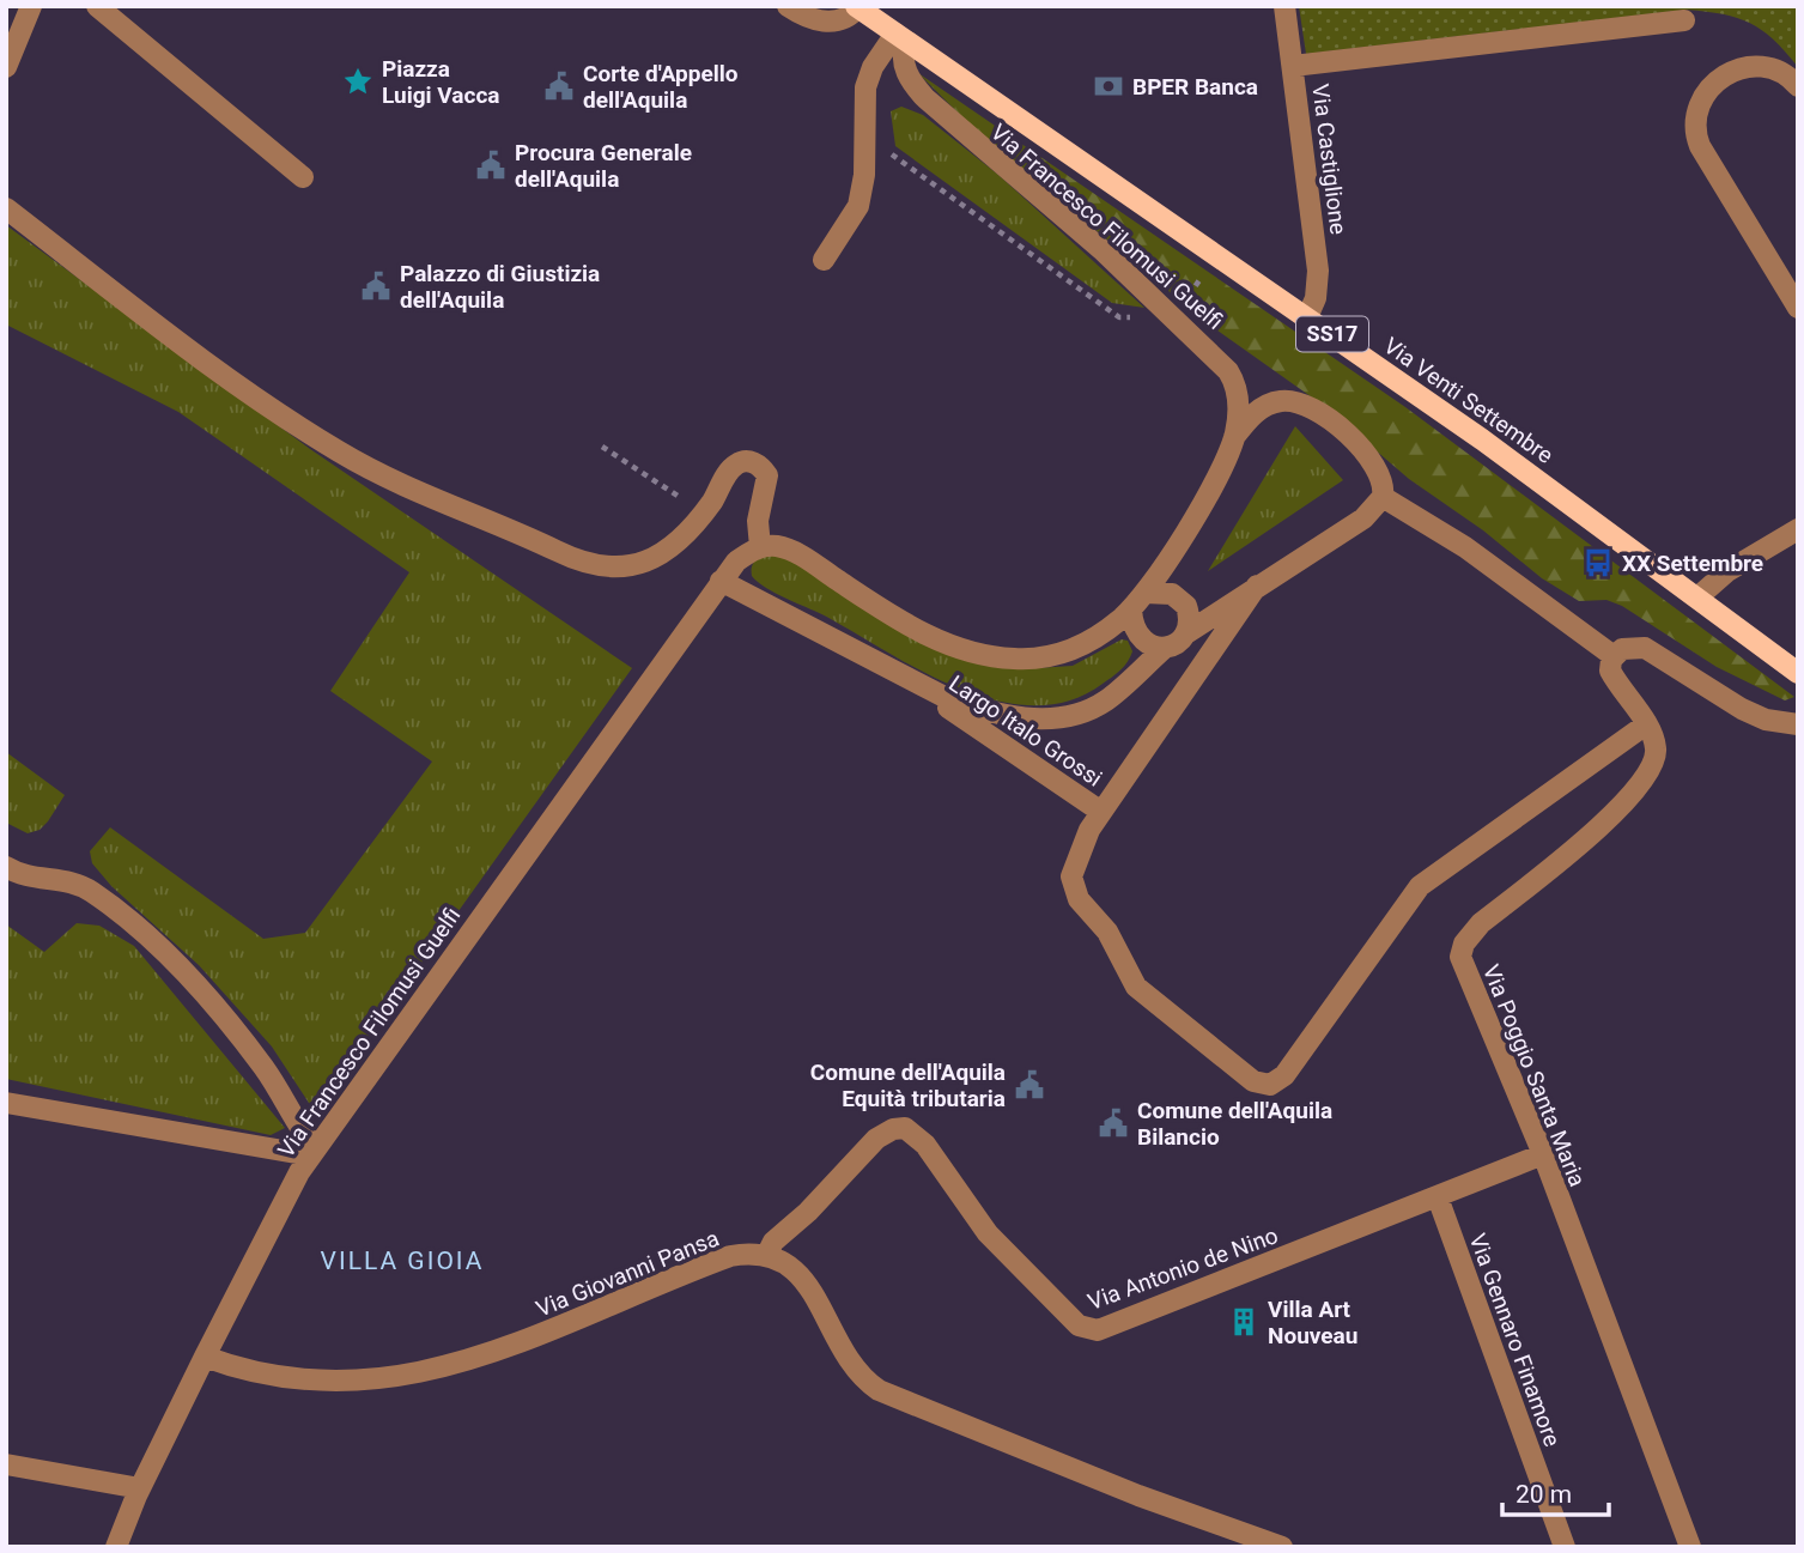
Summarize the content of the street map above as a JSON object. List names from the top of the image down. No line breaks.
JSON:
{"streets":{"main road":["SS17","Via Venti Settembre"],"street":["Via Castiglione","Via Francesco Filomusi Guelfi","Largo Italo Grossi","Via Poggio Santa Maria","Via Antonio de Nino","Via Giovanni Pansa","Via Gennaro Finamore"]},"crossings":[["Via Castiglione","Via Venti Settembre"],["Via Francesco Filomusi Guelfi","Via Venti Settembre"],["Via Francesco Filomusi Guelfi","Largo Italo Grossi"],["Via Francesco Filomusi Guelfi","Via Giovanni Pansa"],["Via Poggio Santa Maria","Via Antonio de Nino"],["Via Antonio de Nino","Via Giovanni Pansa"],["Via Antonio de Nino","Via Gennaro Finamore"]],"districts":["VILLA GIOIA"],"places":{"place":["Piazza Luigi Vacca"],"public building":["Corte d'Appello dell'Aquila","Procura Generale dell'Aquila","Palazzo di Giustizia dell'Aquila","Comune dell'Aquila Equità tributaria","Comune dell'Aquila Bilancio"],"bank":["BPER Banca"],"bus stop":["XX Settembre"],"building":["Villa Art Nouveau"]},"scale_bar":"20 m"}
